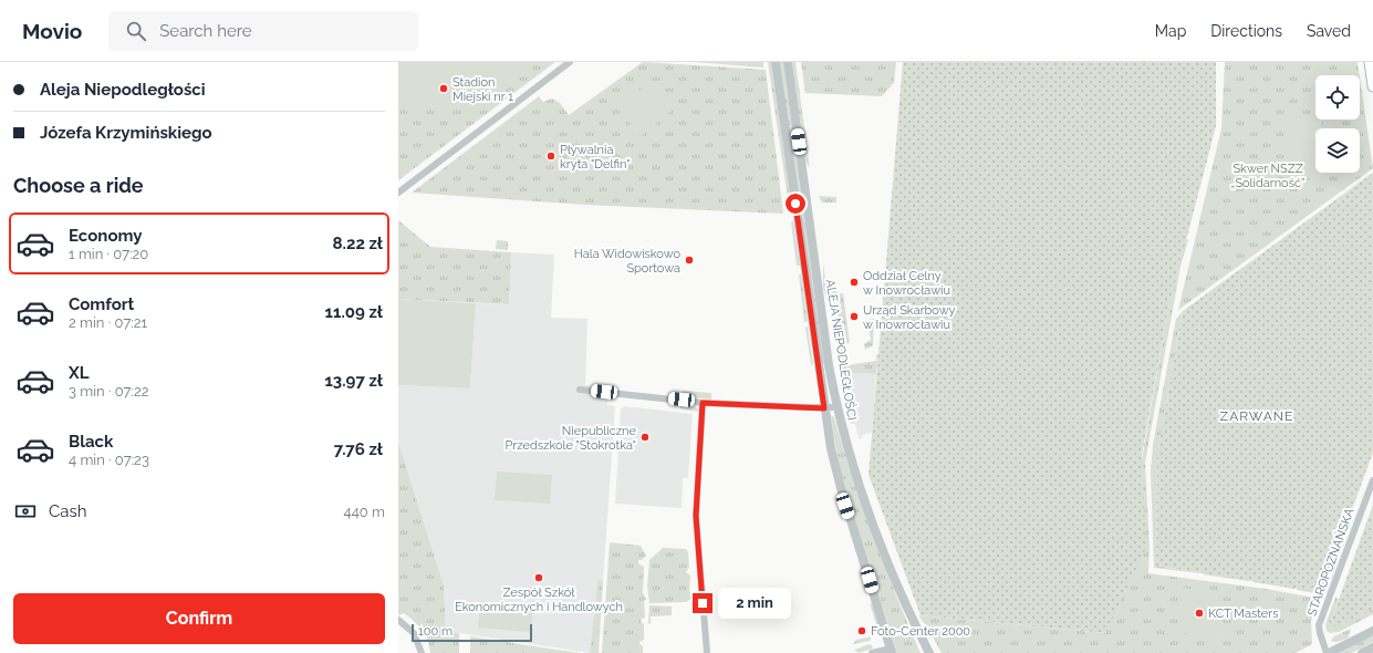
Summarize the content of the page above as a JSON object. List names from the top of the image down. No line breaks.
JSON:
{"streets":{"street":["ALEJA NIEPODLEGŁOŚCI","STAROPOZNAŃSKA"]},"districts":["ZARWANE"],"parks":["Skwer NSZZ „Solidarność”"],"places":["Stadion Miejski nr 1","Pływalnia kryta \"Delfin\"","Hala Widowiskowo Sportowa","Oddział Celny w Inowrocławiu","Urząd Skarbowy w Inowrocławiu","Niepubliczne Przedszkole \"Stokrotka\"","Zespół Szkół Ekonomicznych i Handlowych","KCT Masters","Foto-Center 2000"],"scale_bar":"100 m","page":{"header":"Movio","search":"Search here","nav":["Map","Directions","Saved"],"banner":["Aleja Niepodległości","Józefa Krzymińskiego"],"heading":"Choose a ride","list":[{"name":"Economy","note":"1 min · 07:20","value":"8.22 zł"},{"name":"Comfort","note":"2 min · 07:21","value":"11.09 zł"},{"name":"XL","note":"3 min · 07:22","value":"13.97 zł"},{"name":"Black","note":"4 min · 07:23","value":"7.76 zł"}],"pay":["Cash","440 m"],"buttons":"Confirm","bubble":"2 min","scale":"100 m"}}
